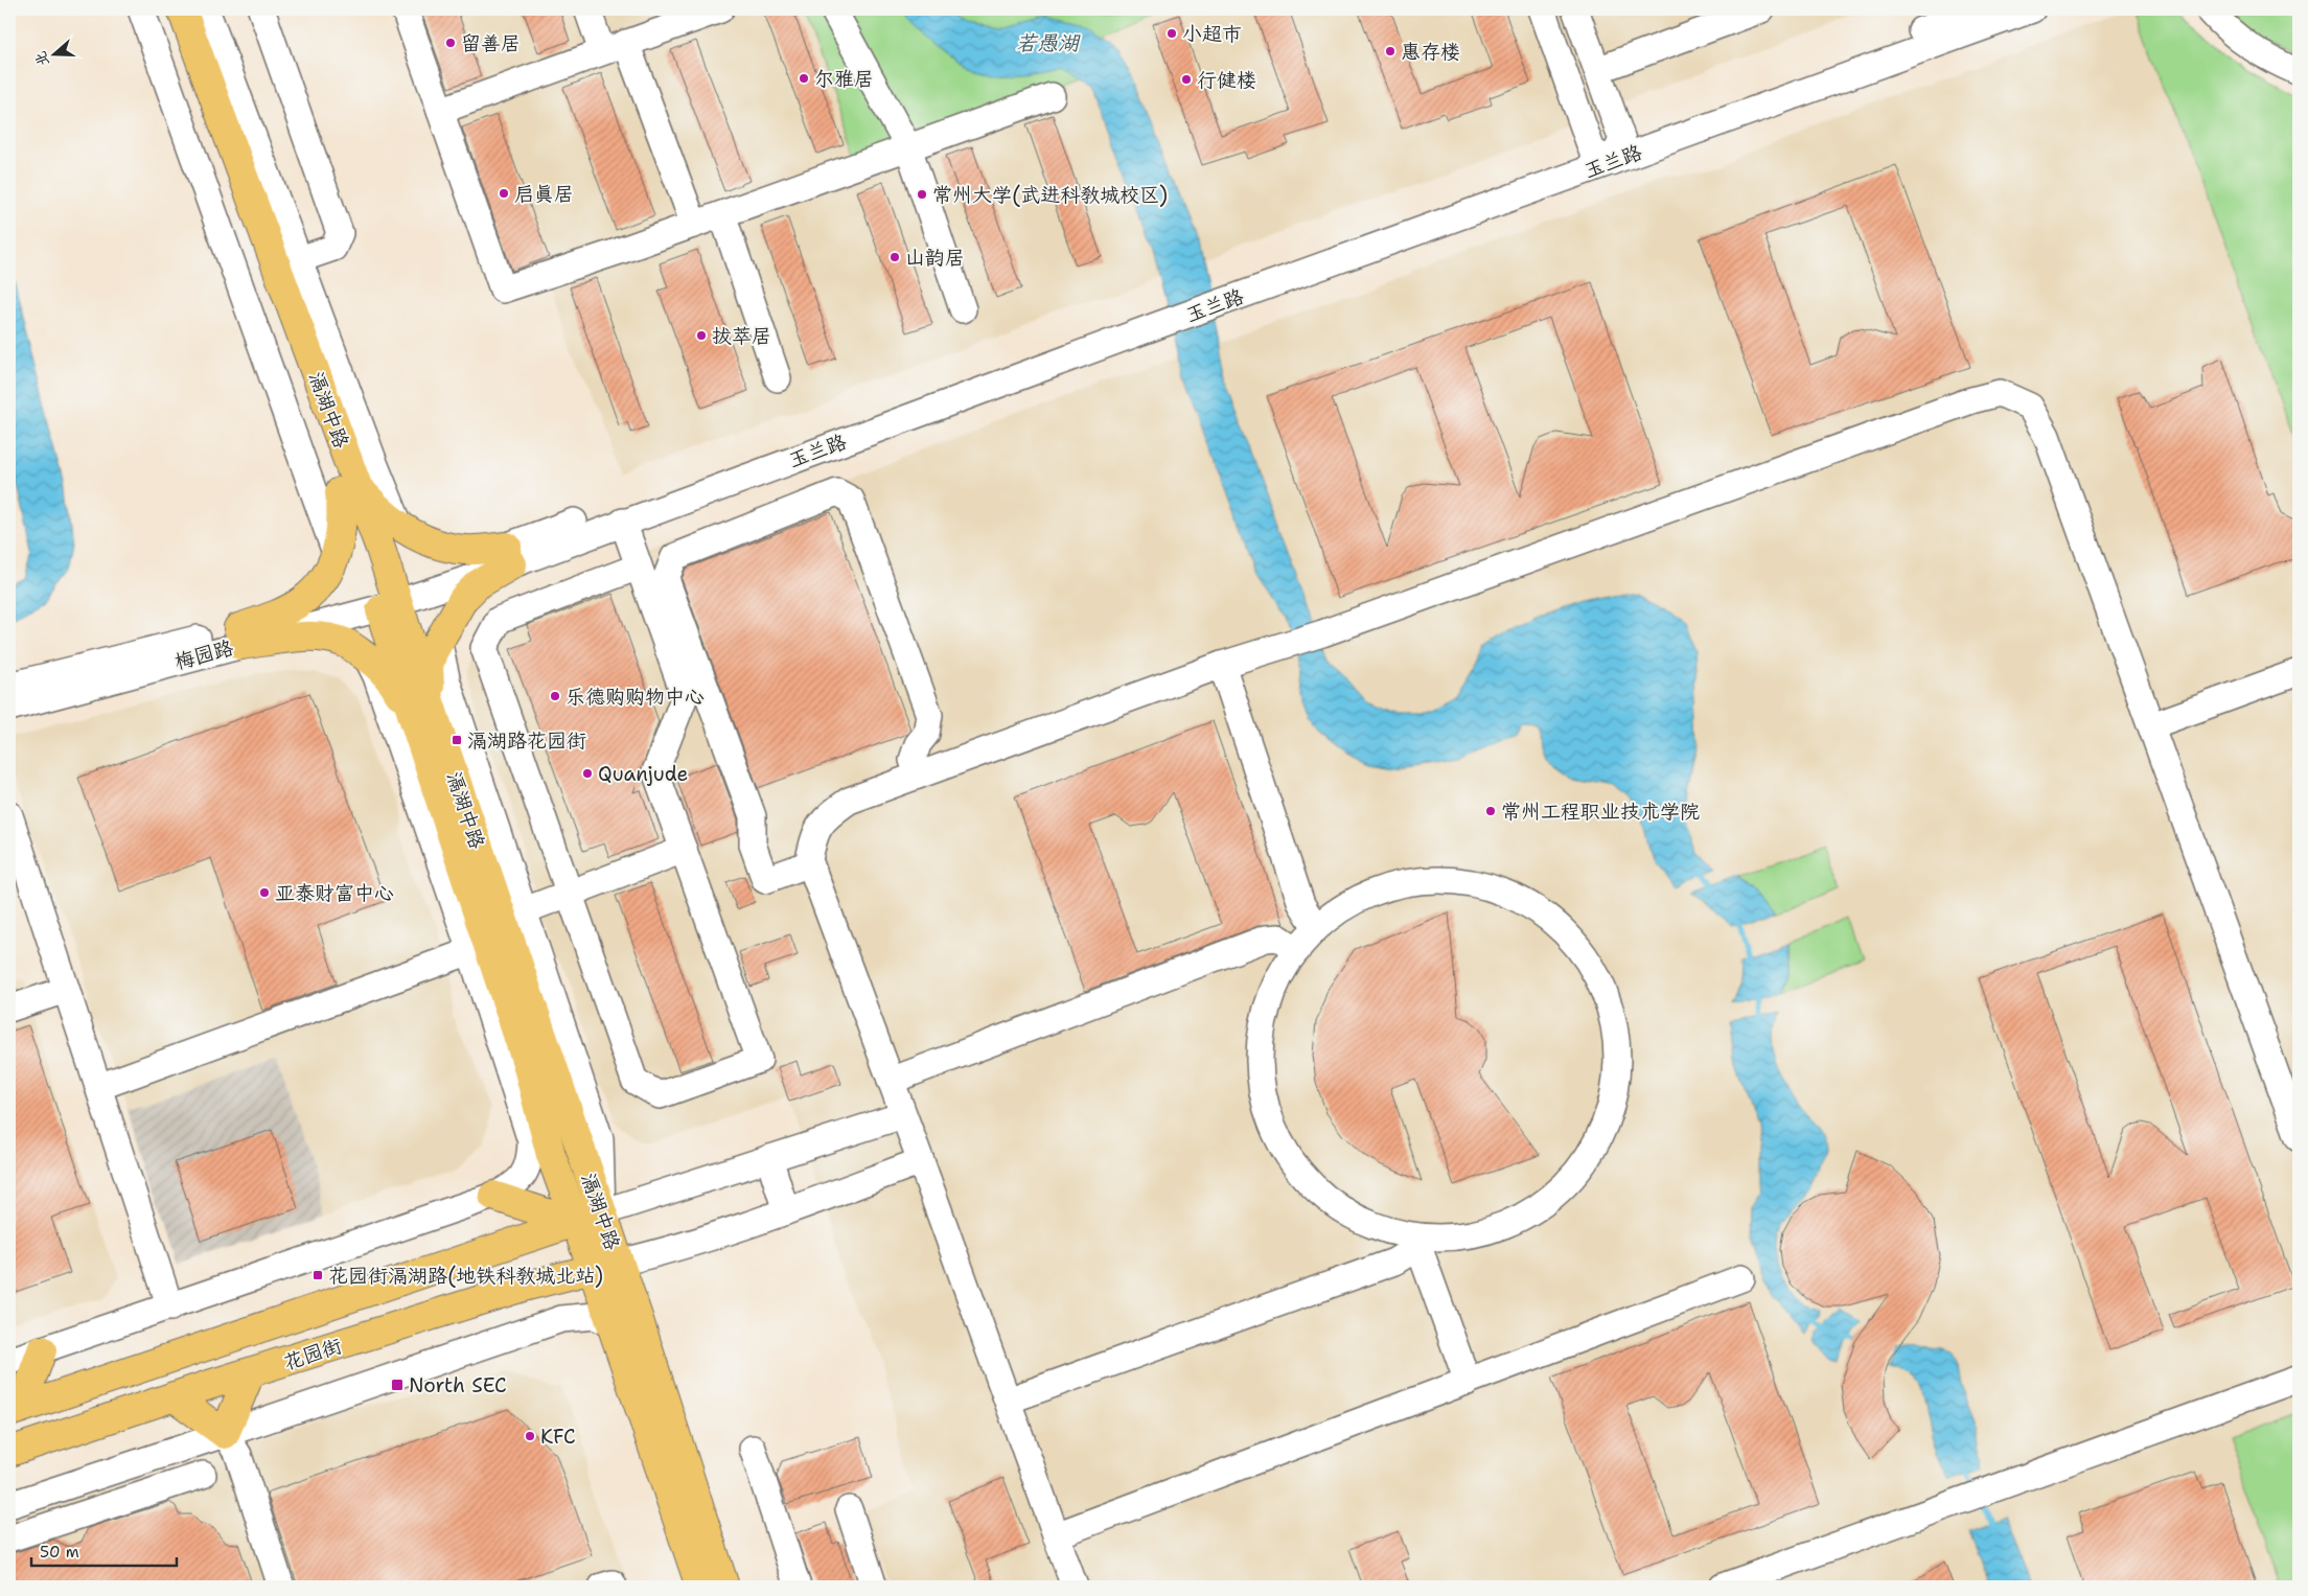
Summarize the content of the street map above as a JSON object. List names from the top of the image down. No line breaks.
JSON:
{"streets":{"main road":["滆湖中路","花园街"],"street":["玉兰路","梅园路"]},"crossings":[["玉兰路","滆湖中路"],["玉兰路","梅园路"],["滆湖中路","梅园路"],["滆湖中路","花园街"]],"water":["若愚湖"],"places":{"other":["小超市","留善居","惠存楼","尔雅居","行健楼","启真居","常州大学(武进科教城校区)","山韵居","拔萃居","乐德购购物中心","Quanjude","常州工程职业技术学院","亚泰财富中心","KFC"],"transit":["滆湖路花园街","花园街滆湖路(地铁科教城北站)","North SEC"]},"scale_bar":"50 m","north":"left"}
